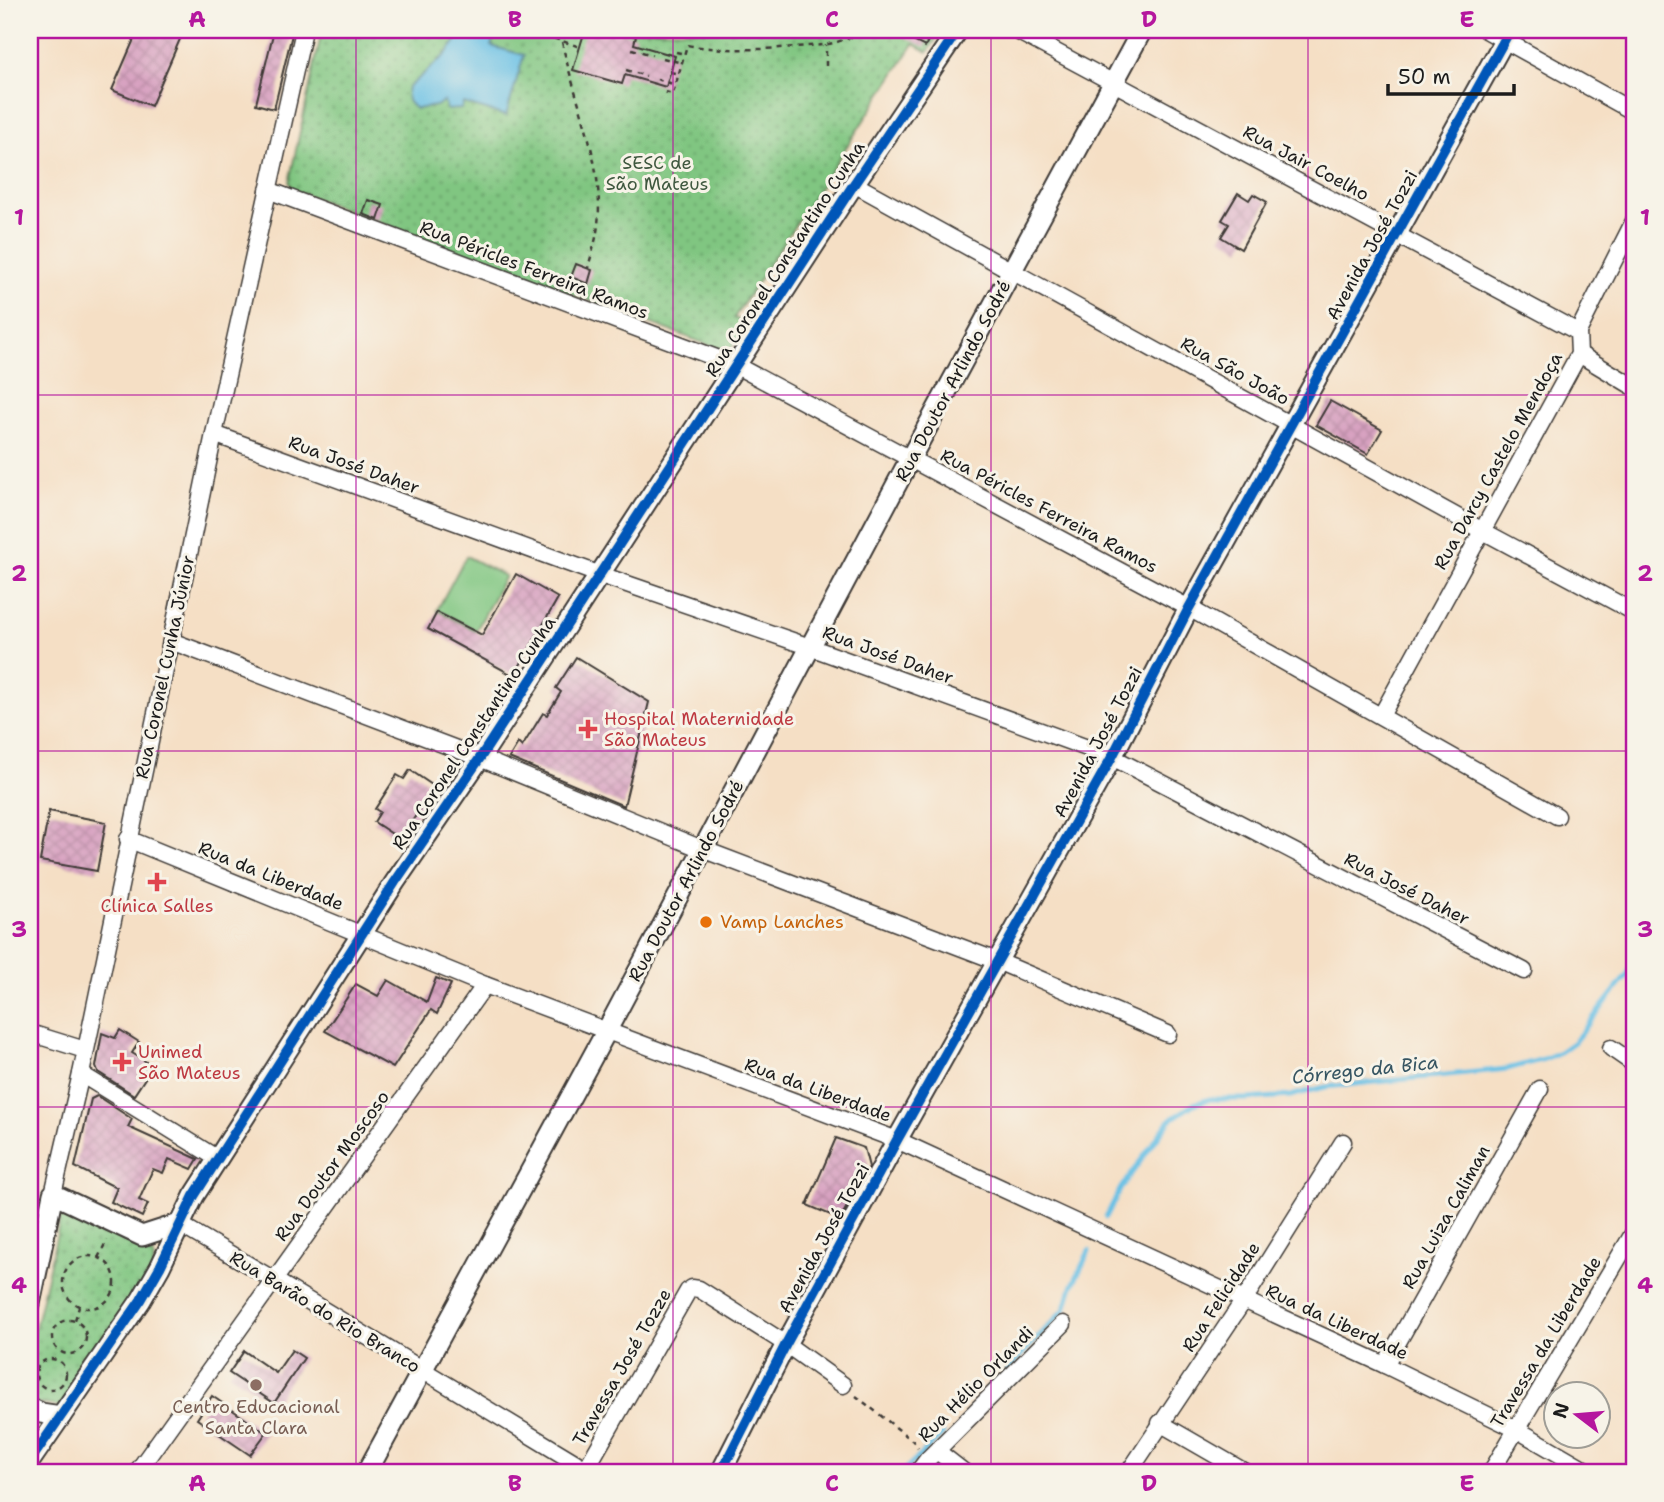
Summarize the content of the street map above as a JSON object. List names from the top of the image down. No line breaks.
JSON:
{"streets":{"street":["Rua Jair Coelho","Avenida José Tozzi","Rua Coronel Constantino Cunha","Rua Péricles Ferreira Ramos","Rua São João","Rua Doutor Arlindo Sodré","Rua Darcy Castelo Mendoça","Rua José Daher","Rua Coronel Cunha Júnior","Rua da Liberdade","Rua Doutor Moscoso","Rua Luiza Caliman","Rua Felicidade","Rua Barão do Rio Branco","Travessa da Liberdade","Travessa José Tozze","Rua Hélio Orlandi"]},"crossings":[["Rua Jair Coelho","Avenida José Tozzi"],["Rua Jair Coelho","Rua Doutor Arlindo Sodré"],["Rua Jair Coelho","Rua Darcy Castelo Mendoça"],["Avenida José Tozzi","Rua Péricles Ferreira Ramos"],["Avenida José Tozzi","Rua São João"],["Avenida José Tozzi","Rua José Daher"],["Avenida José Tozzi","Rua da Liberdade"],["Avenida José Tozzi","Travessa José Tozze"],["Rua Coronel Constantino Cunha","Rua Péricles Ferreira Ramos"],["Rua Coronel Constantino Cunha","Rua São João"],["Rua Coronel Constantino Cunha","Rua José Daher"],["Rua Coronel Constantino Cunha","Rua da Liberdade"],["Rua Coronel Constantino Cunha","Rua Barão do Rio Branco"],["Rua Péricles Ferreira Ramos","Rua Doutor Arlindo Sodré"],["Rua Péricles Ferreira Ramos","Rua Darcy Castelo Mendoça"],["Rua Péricles Ferreira Ramos","Rua Coronel Cunha Júnior"],["Rua São João","Rua Doutor Arlindo Sodré"],["Rua São João","Rua Darcy Castelo Mendoça"],["Rua Doutor Arlindo Sodré","Rua José Daher"],["Rua Doutor Arlindo Sodré","Rua da Liberdade"],["Rua Doutor Arlindo Sodré","Rua Barão do Rio Branco"],["Rua José Daher","Rua Coronel Cunha Júnior"],["Rua Coronel Cunha Júnior","Rua da Liberdade"],["Rua da Liberdade","Rua Doutor Moscoso"],["Rua da Liberdade","Rua Luiza Caliman"],["Rua da Liberdade","Rua Felicidade"],["Rua da Liberdade","Travessa da Liberdade"],["Rua Doutor Moscoso","Rua Barão do Rio Branco"],["Rua Barão do Rio Branco","Travessa José Tozze"]],"water":["Córrego da Bica"],"parks":["SESC de São Mateus"],"places":{"health":["Hospital Maternidade São Mateus","Clínica Salles","Unimed São Mateus"],"other":["Vamp Lanches","Centro Educacional Santa Clara"]},"scale_bar":"50 m","north":"left","grid":{"columns":["A","B","C","D","E"],"rows":["1","2","3","4"]}}
